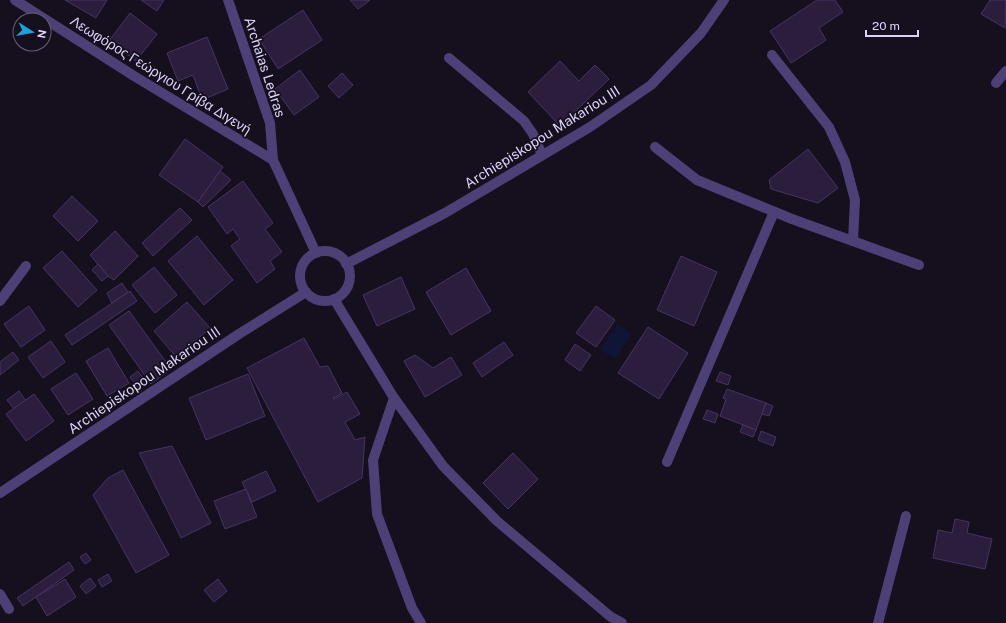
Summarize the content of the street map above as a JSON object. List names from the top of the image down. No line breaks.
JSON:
{"streets":{"street":["Archaias Ledras","Λεωφόρος Γεώργιου Γρίβα Διγενή","Archiepiskopou Makariou III"]},"crossings":[["Archaias Ledras","Λεωφόρος Γεώργιου Γρίβα Διγενή"],["Archaias Ledras","Archiepiskopou Makariou III"]],"scale_bar":"20 m","north":"right"}
